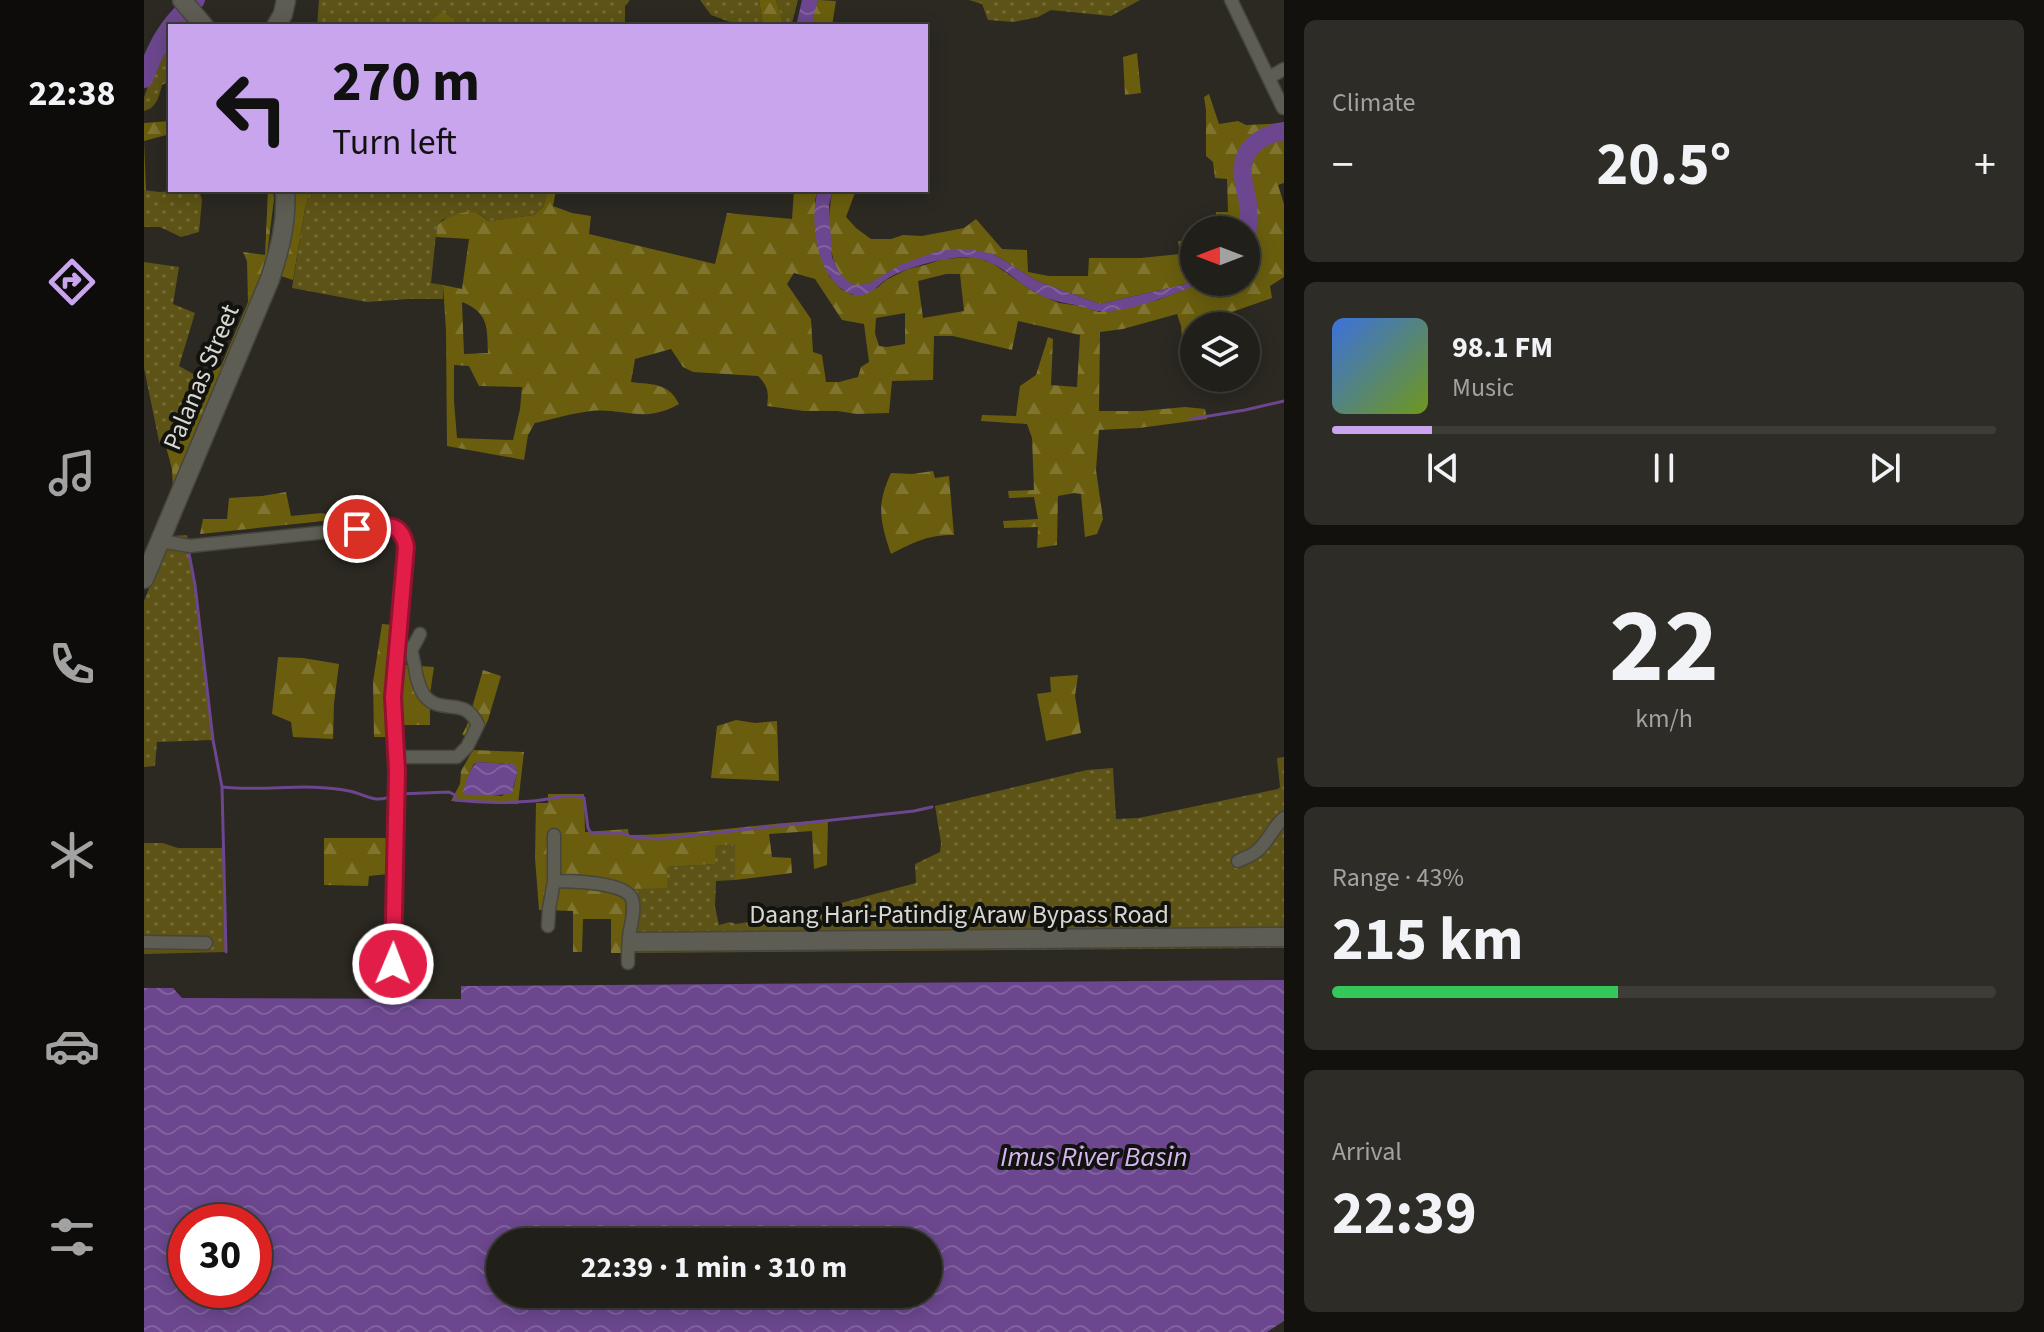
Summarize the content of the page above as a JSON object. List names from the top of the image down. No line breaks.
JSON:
{"streets":{"main road":["Palanas Street","Daang Hari-Patindig Araw Bypass Road"]},"water":["Imus River Basin"],"north":"left","page":{"tabs":"22:38","tile":["Climate",["22","km/h"],["Range · 43%","215 km"],["Arrival","22:39"]],"turn":["270 m","Turn left"],"heat":["−","20.5°","+"],"song":["98.1 FM","Music"],"limit":"30","trip":"22:39 · 1 min · 310 m"}}
